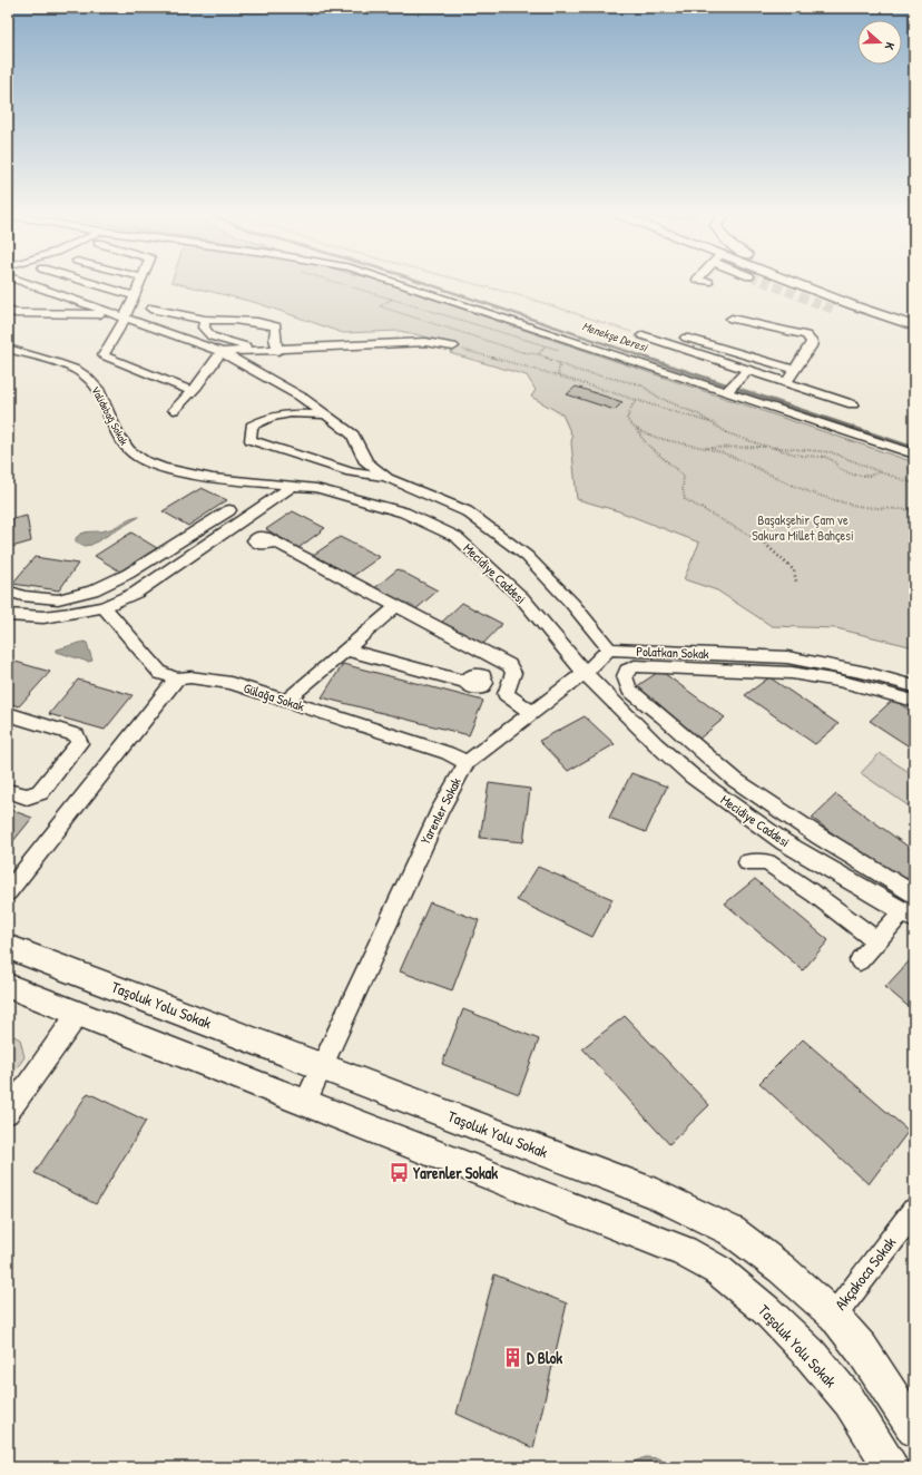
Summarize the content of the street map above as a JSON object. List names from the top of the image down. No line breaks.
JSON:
{"streets":{"main road":["Taşoluk Yolu Sokak"],"street":["Validebağ Sokak","Mecidiye Caddesi","Polatkan Sokak","Gülağa Sokak","Yarenler Sokak","Akçakoca Sokak"]},"crossings":[["Validebağ Sokak","Mecidiye Caddesi"],["Gülağa Sokak","Yarenler Sokak"],["Yarenler Sokak","Taşoluk Yolu Sokak"],["Taşoluk Yolu Sokak","Akçakoca Sokak"]],"water":["Menekşe Deresi"],"parks":["Başakşehir Çam ve Sakura Millet Bahçesi"],"places":{"bus stop":["Yarenler Sokak"],"building":["D Blok"]},"north":"right"}
